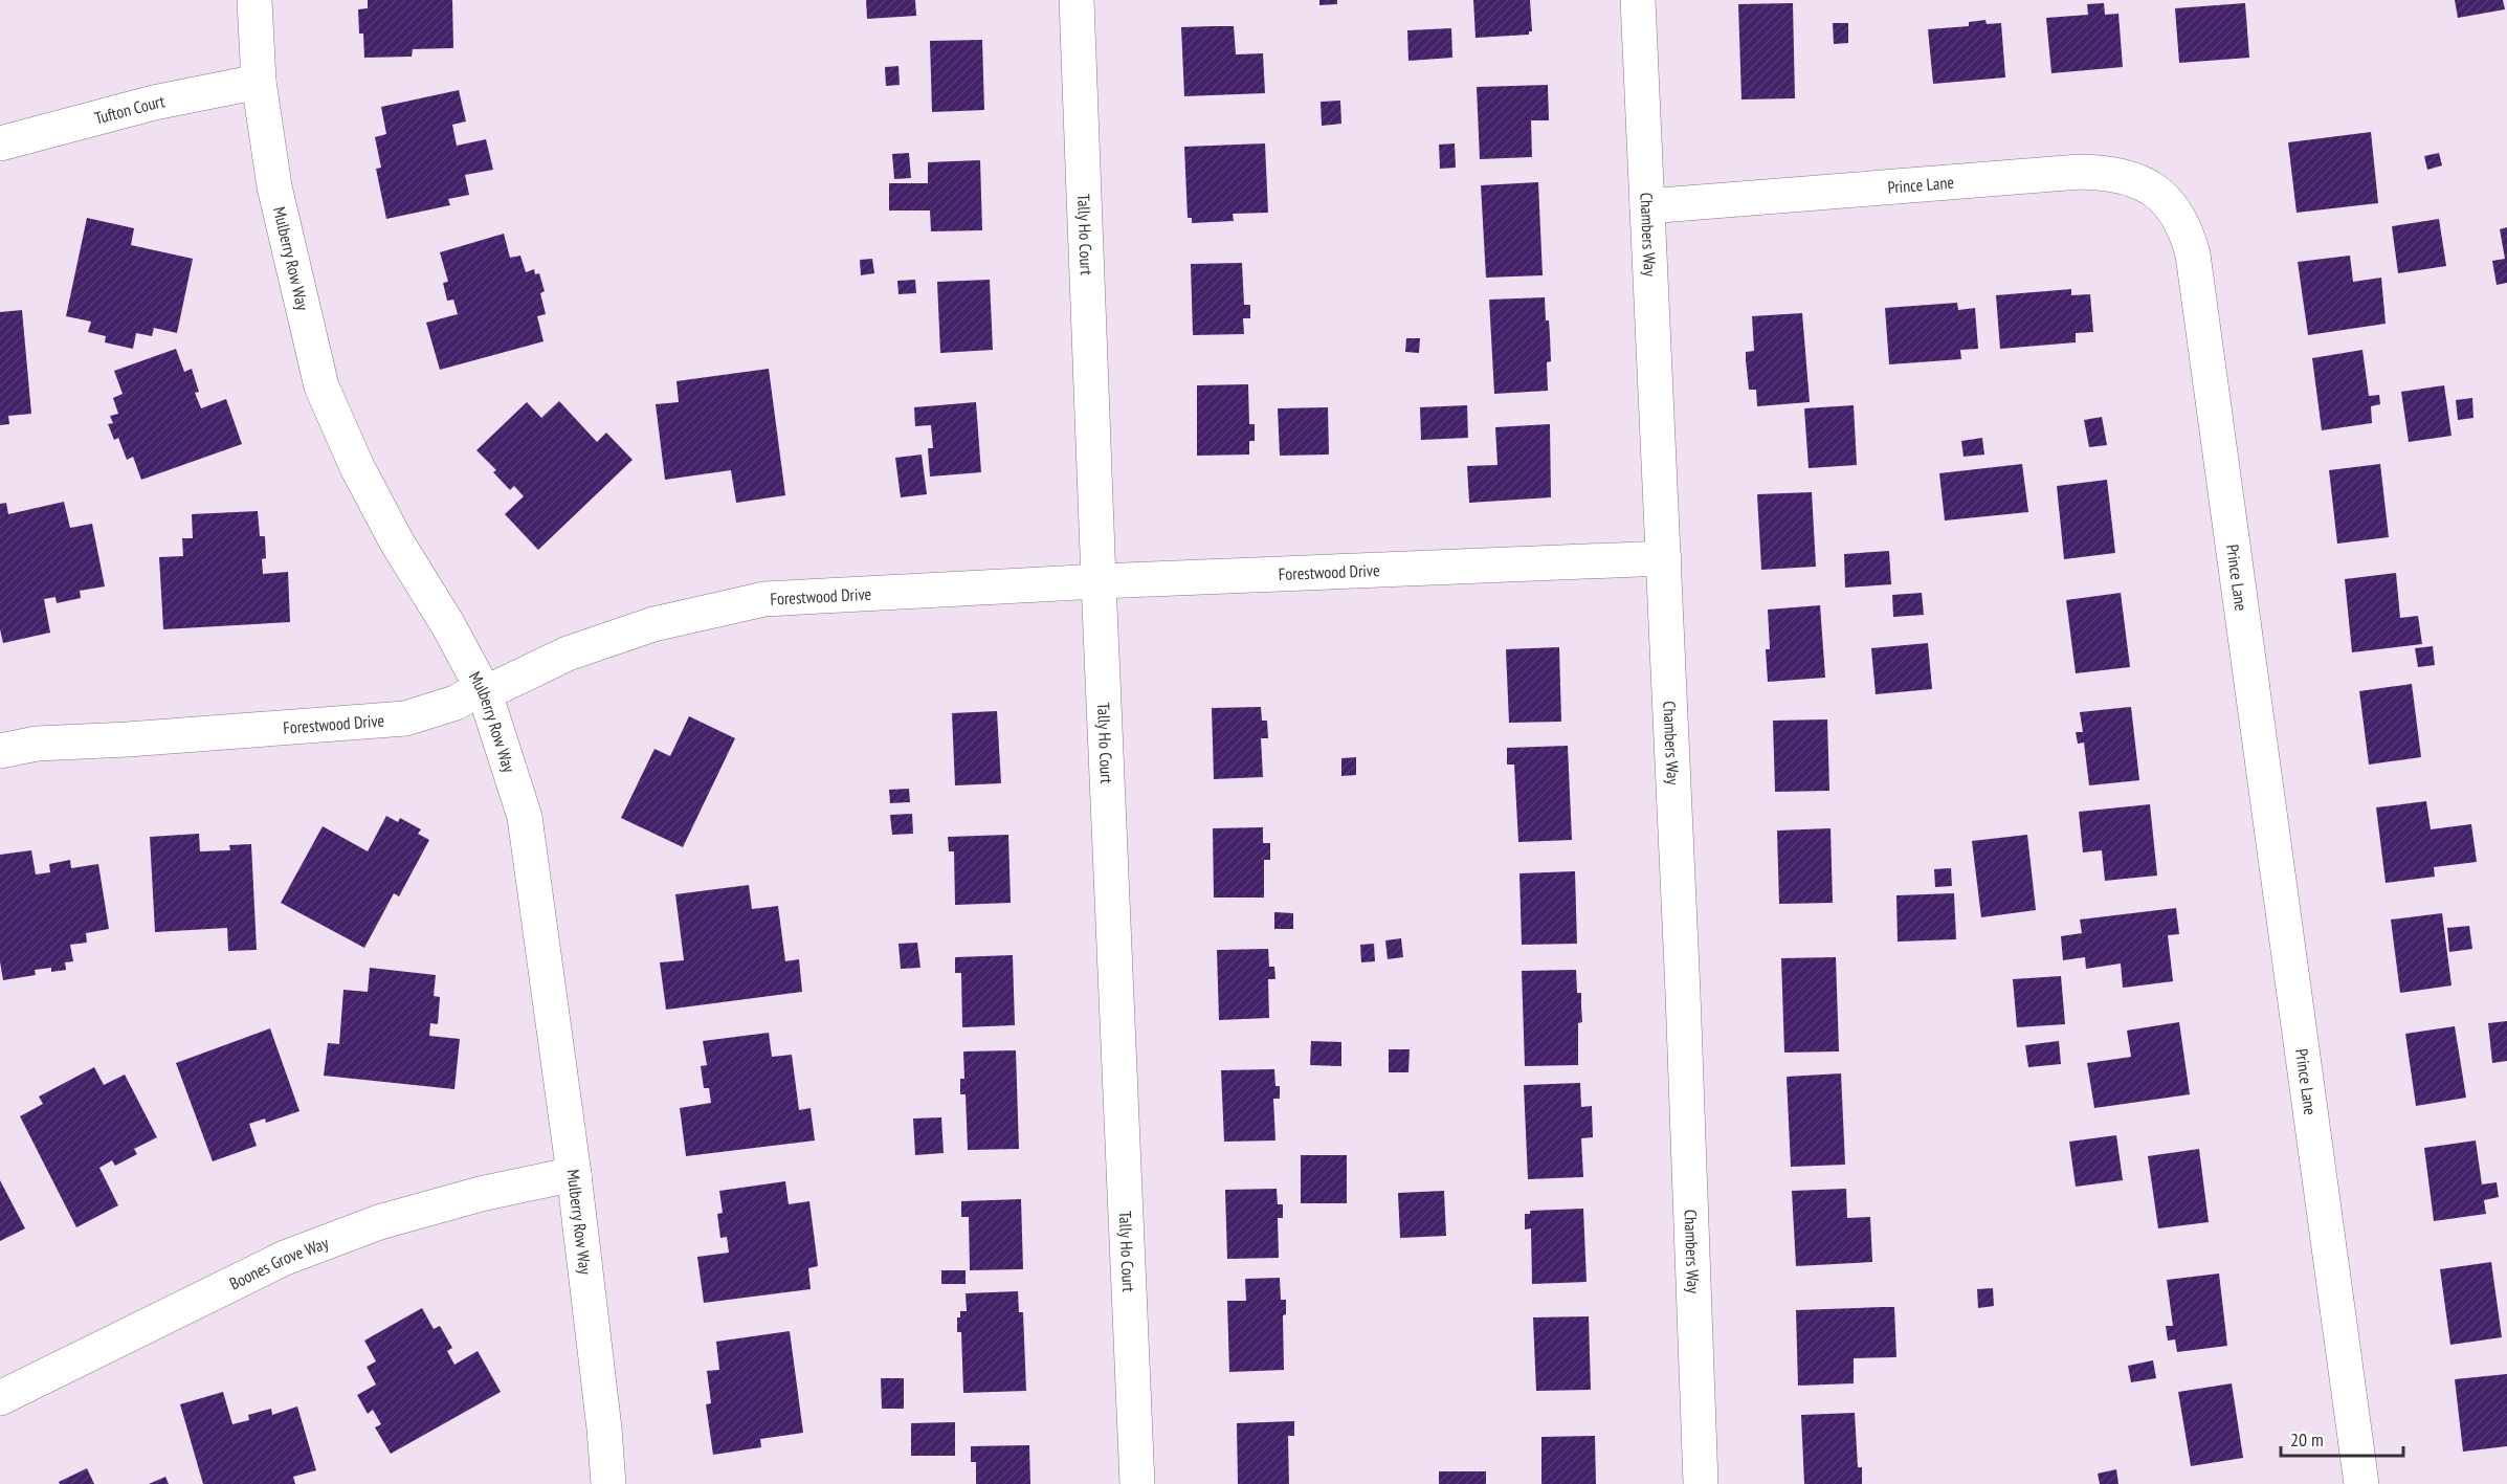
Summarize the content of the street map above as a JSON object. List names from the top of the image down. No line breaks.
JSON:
{"streets":{"street":["Tufton Court","Prince Lane","Tally Ho Court","Chambers Way","Mulberry Row Way","Forestwood Drive","Boones Grove Way"]},"crossings":[["Tufton Court","Mulberry Row Way"],["Prince Lane","Chambers Way"],["Tally Ho Court","Forestwood Drive"],["Chambers Way","Forestwood Drive"],["Mulberry Row Way","Forestwood Drive"],["Mulberry Row Way","Boones Grove Way"]],"scale_bar":"20 m"}
